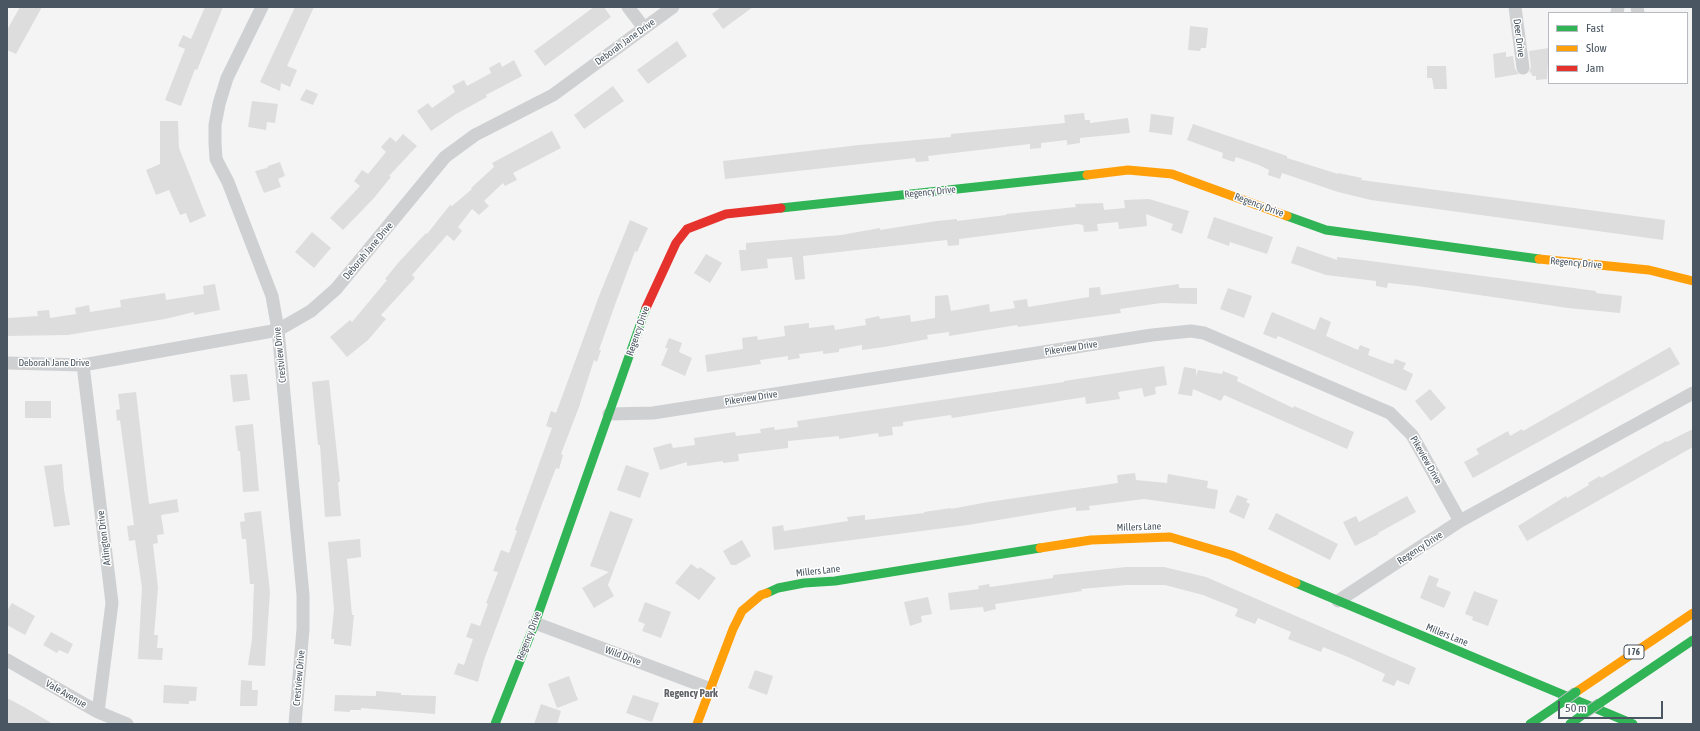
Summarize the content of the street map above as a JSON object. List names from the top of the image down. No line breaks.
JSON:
{"streets":{"main road":["Regency Drive","Millers Lane","I 76"],"street":["Deer Drive","Deborah Jane Drive","Pikeview Drive","Crestview Drive","Arlington Drive","Wild Drive","Vale Avenue"]},"crossings":[["Deborah Jane Drive","Crestview Drive"],["Deborah Jane Drive","Arlington Drive"],["Regency Drive","Pikeview Drive"],["Regency Drive","Millers Lane"],["Regency Drive","Wild Drive"],["Millers Lane","Wild Drive"],["Arlington Drive","Vale Avenue"]],"districts":["Regency Park"],"legend":["Fast","Slow","Jam"],"scale_bar":"50 m"}
